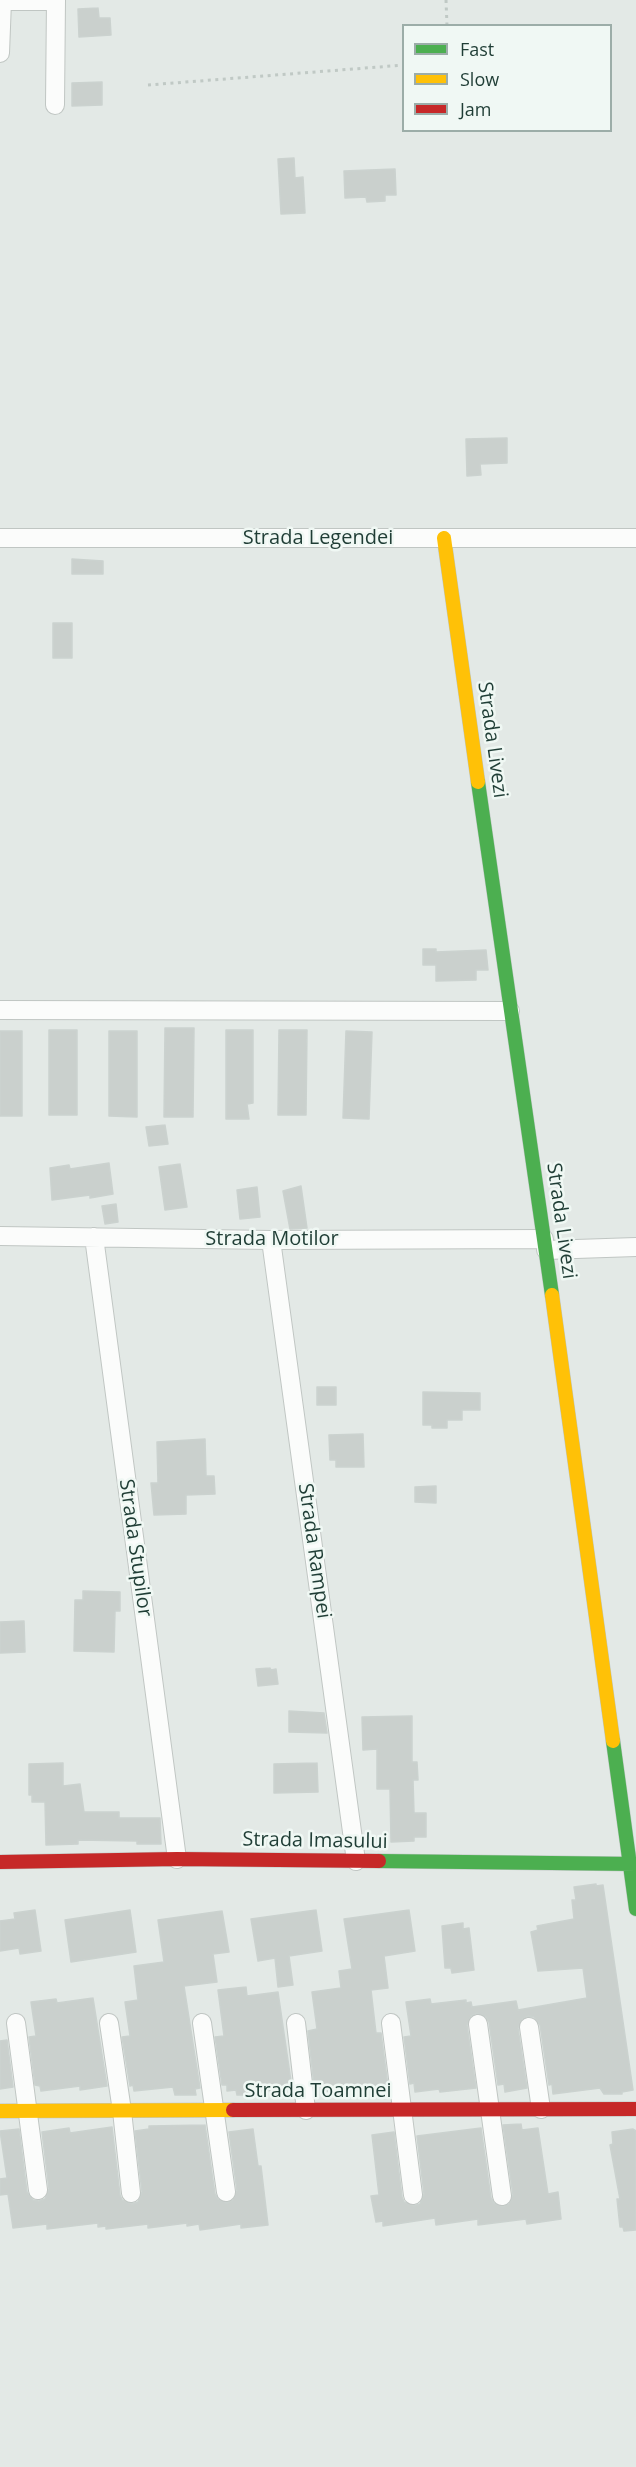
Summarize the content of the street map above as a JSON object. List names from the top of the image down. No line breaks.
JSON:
{"streets":{"street":["Strada Legendei","Strada Livezi","Strada Motilor","Strada Stupilor","Strada Rampei","Strada Imasului","Strada Toamnei"]},"crossings":[["Strada Legendei","Strada Livezi"],["Strada Livezi","Strada Motilor"],["Strada Livezi","Strada Imasului"],["Strada Motilor","Strada Stupilor"],["Strada Motilor","Strada Rampei"],["Strada Stupilor","Strada Imasului"],["Strada Rampei","Strada Imasului"]],"legend":["Fast","Slow","Jam"]}
